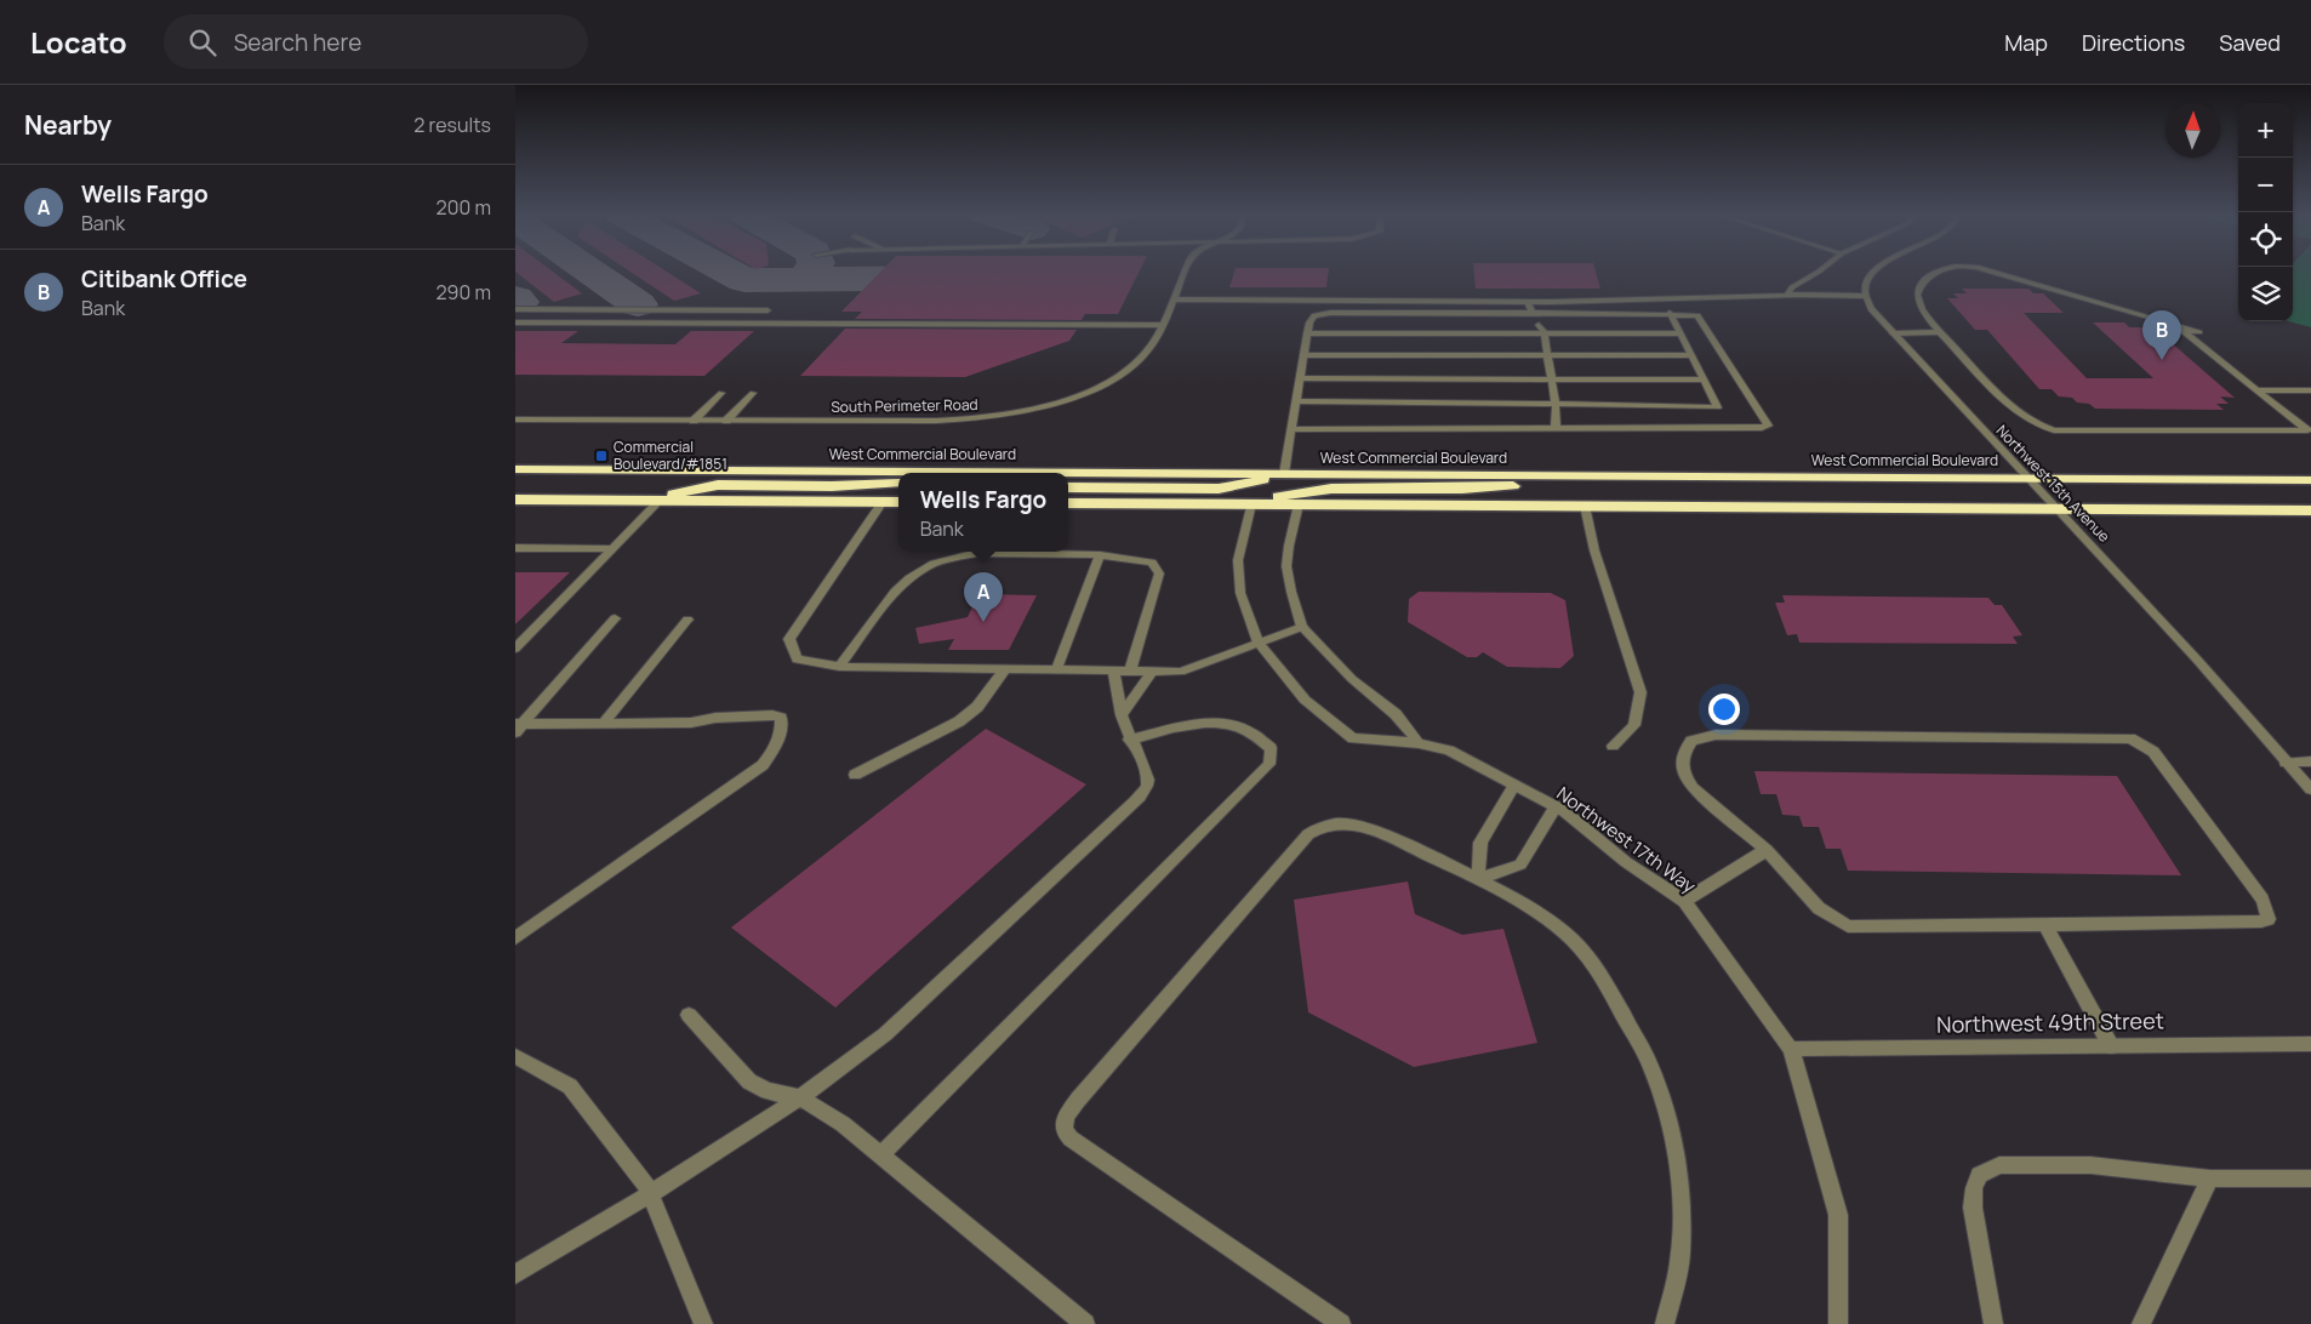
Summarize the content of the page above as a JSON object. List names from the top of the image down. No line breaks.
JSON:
{"streets":{"highway":["West Commercial Boulevard"],"street":["South Perimeter Road","Northwest 15th Avenue","Northwest 17th Way","Northwest 49th Street"]},"crossings":[["West Commercial Boulevard","Northwest 15th Avenue"],["Northwest 17th Way","Northwest 49th Street"]],"places":{"transit":["Commercial Boulevard/#1851"]},"north":"top","page":{"header":"Locato","search":"Search here","nav":["Map","Directions","Saved"],"heading":["Nearby","2 results"],"map_buttons":["+","−"],"list":[{"mark":"A","name":"Wells Fargo","note":"Bank","value":"200 m"},{"mark":"B","name":"Citibank Office","note":"Bank","value":"290 m"}],"pins":["B","A"],"popup":["Wells Fargo","Bank"]}}
